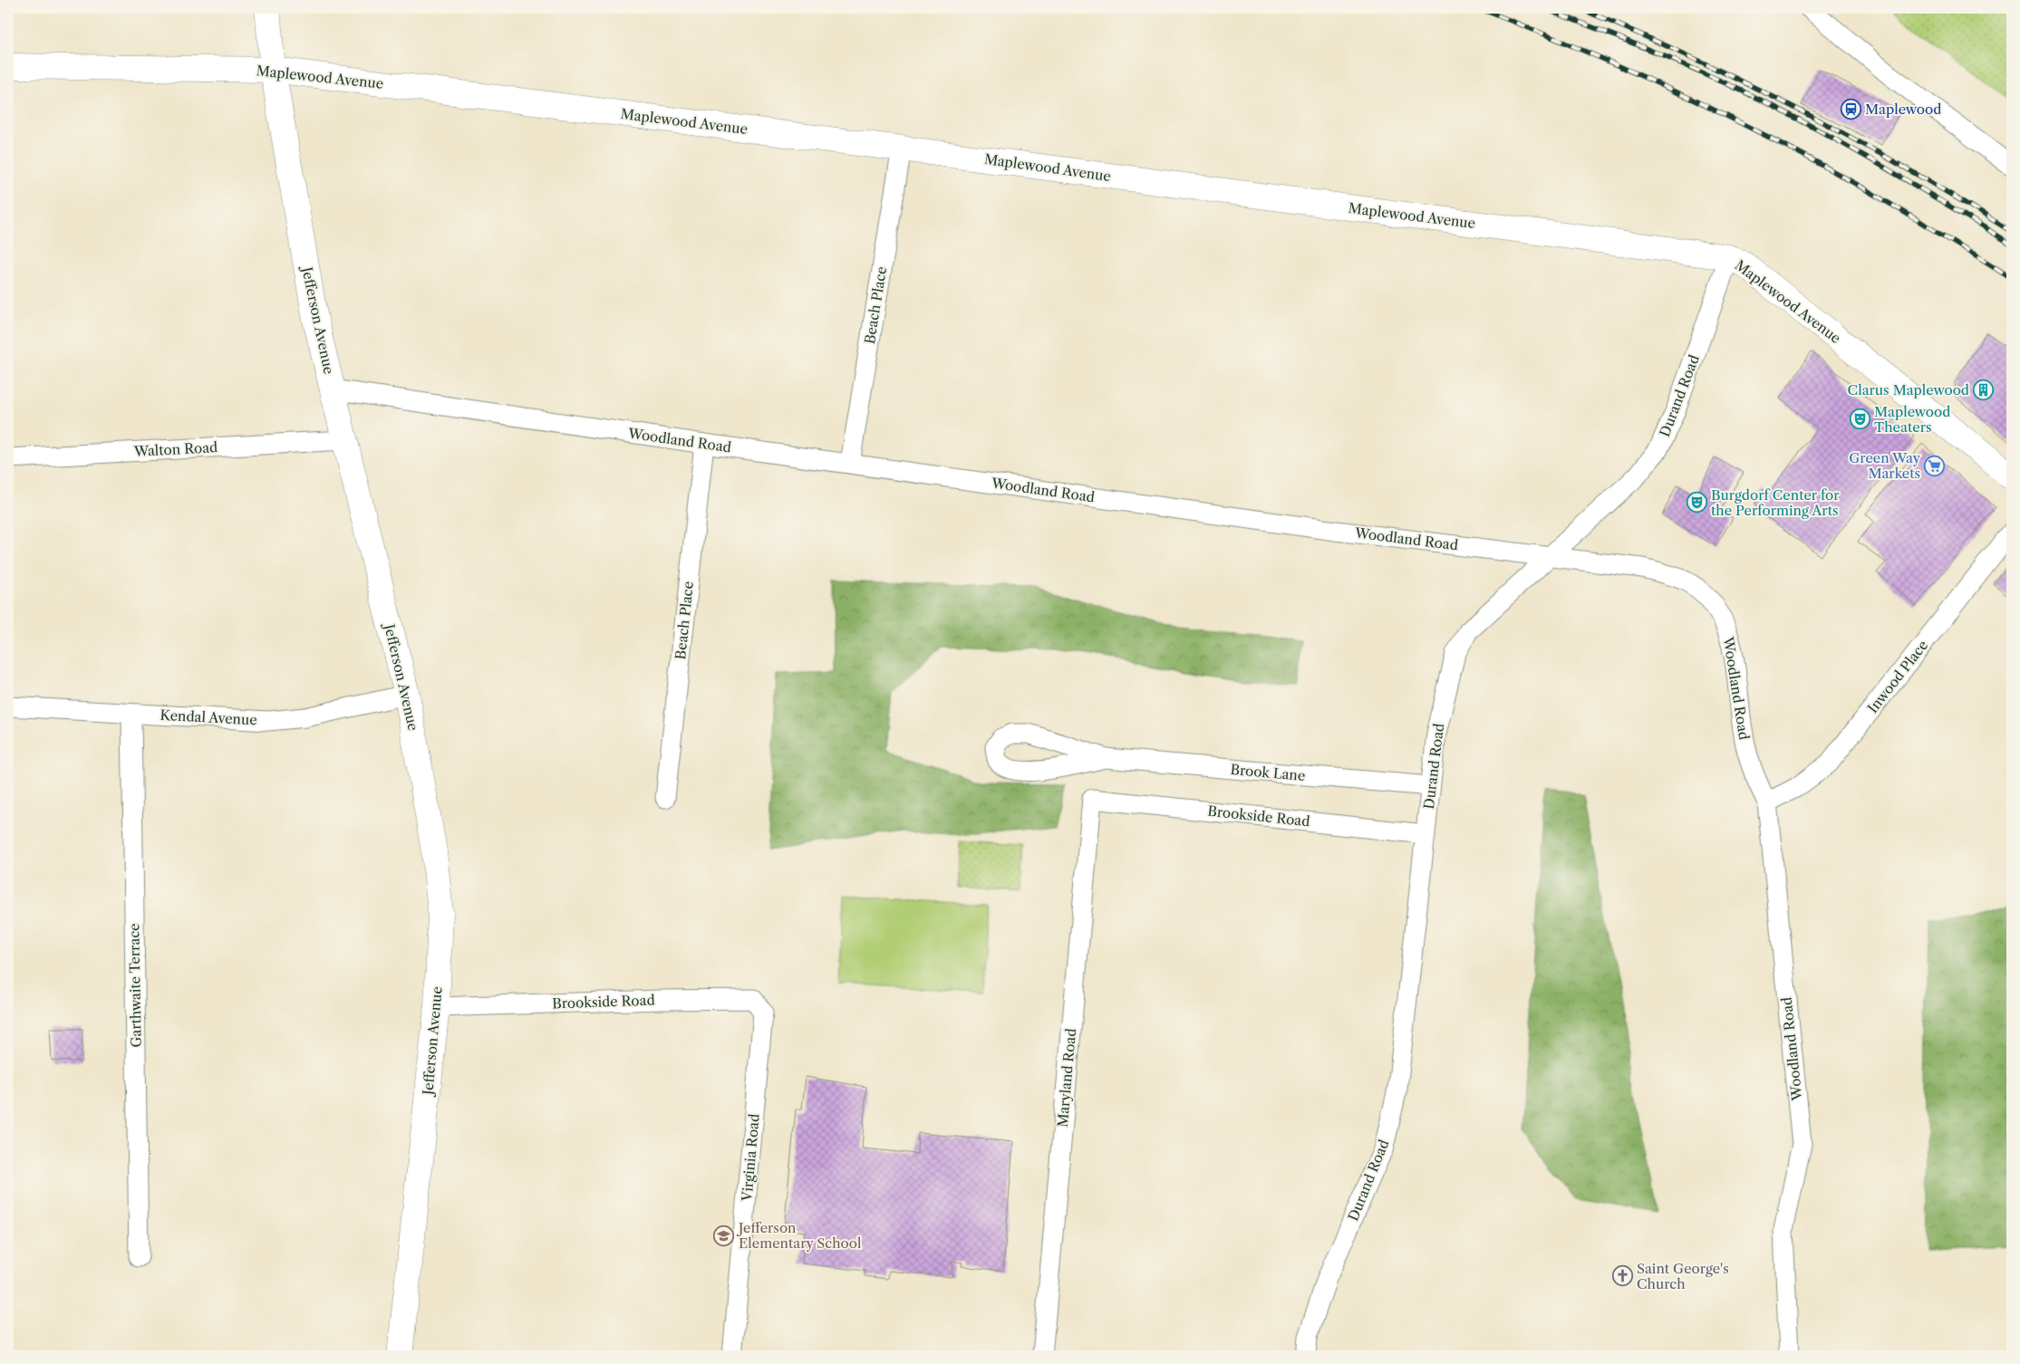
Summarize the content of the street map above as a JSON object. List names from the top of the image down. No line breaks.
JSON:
{"streets":{"street":["Maplewood Avenue","Beach Place","Jefferson Avenue","Durand Road","Woodland Road","Walton Road","Inwood Place","Kendal Avenue","Brook Lane","Brookside Road","Garthwaite Terrace","Maryland Road","Virginia Road"]},"crossings":[["Maplewood Avenue","Beach Place"],["Maplewood Avenue","Jefferson Avenue"],["Maplewood Avenue","Durand Road"],["Beach Place","Woodland Road"],["Jefferson Avenue","Woodland Road"],["Jefferson Avenue","Walton Road"],["Jefferson Avenue","Kendal Avenue"],["Jefferson Avenue","Brookside Road"],["Durand Road","Woodland Road"],["Durand Road","Brook Lane"],["Durand Road","Brookside Road"],["Woodland Road","Inwood Place"],["Kendal Avenue","Garthwaite Terrace"],["Brookside Road","Maryland Road"],["Brookside Road","Virginia Road"]],"places":{"station":["Maplewood"],"building":["Clarus Maplewood"],"theatre":["Maplewood Theaters","Burgdorf Center for the Performing Arts"],"supermarket":["Green Way Markets"],"school or university":["Jefferson Elementary School"],"church":["Saint George's Church"]}}
